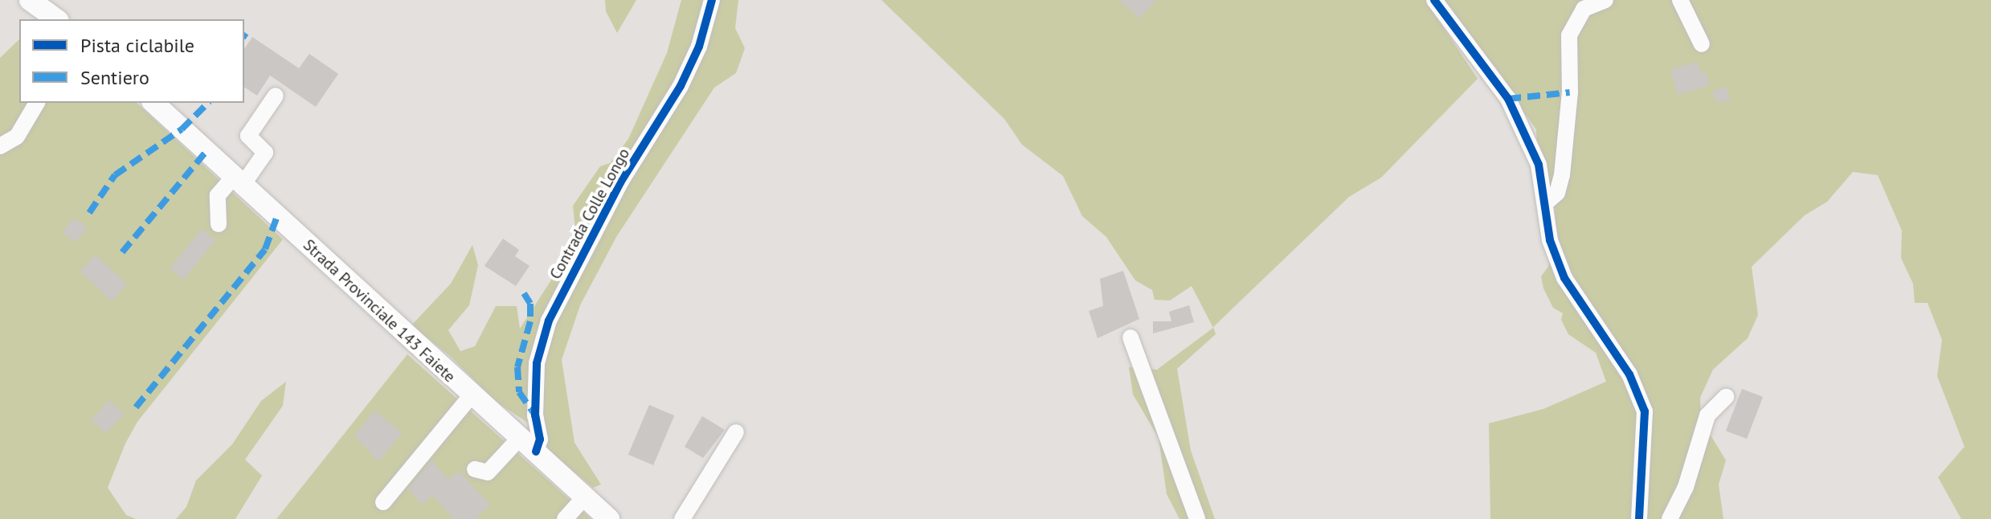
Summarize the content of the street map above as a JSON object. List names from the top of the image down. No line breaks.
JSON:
{"streets":{"main road":["Strada Provinciale 143 Faiete"],"street":["Contrada Colle Longo"]},"crossings":[["Contrada Colle Longo","Strada Provinciale 143 Faiete"]],"legend":["Pista ciclabile","Sentiero"]}
